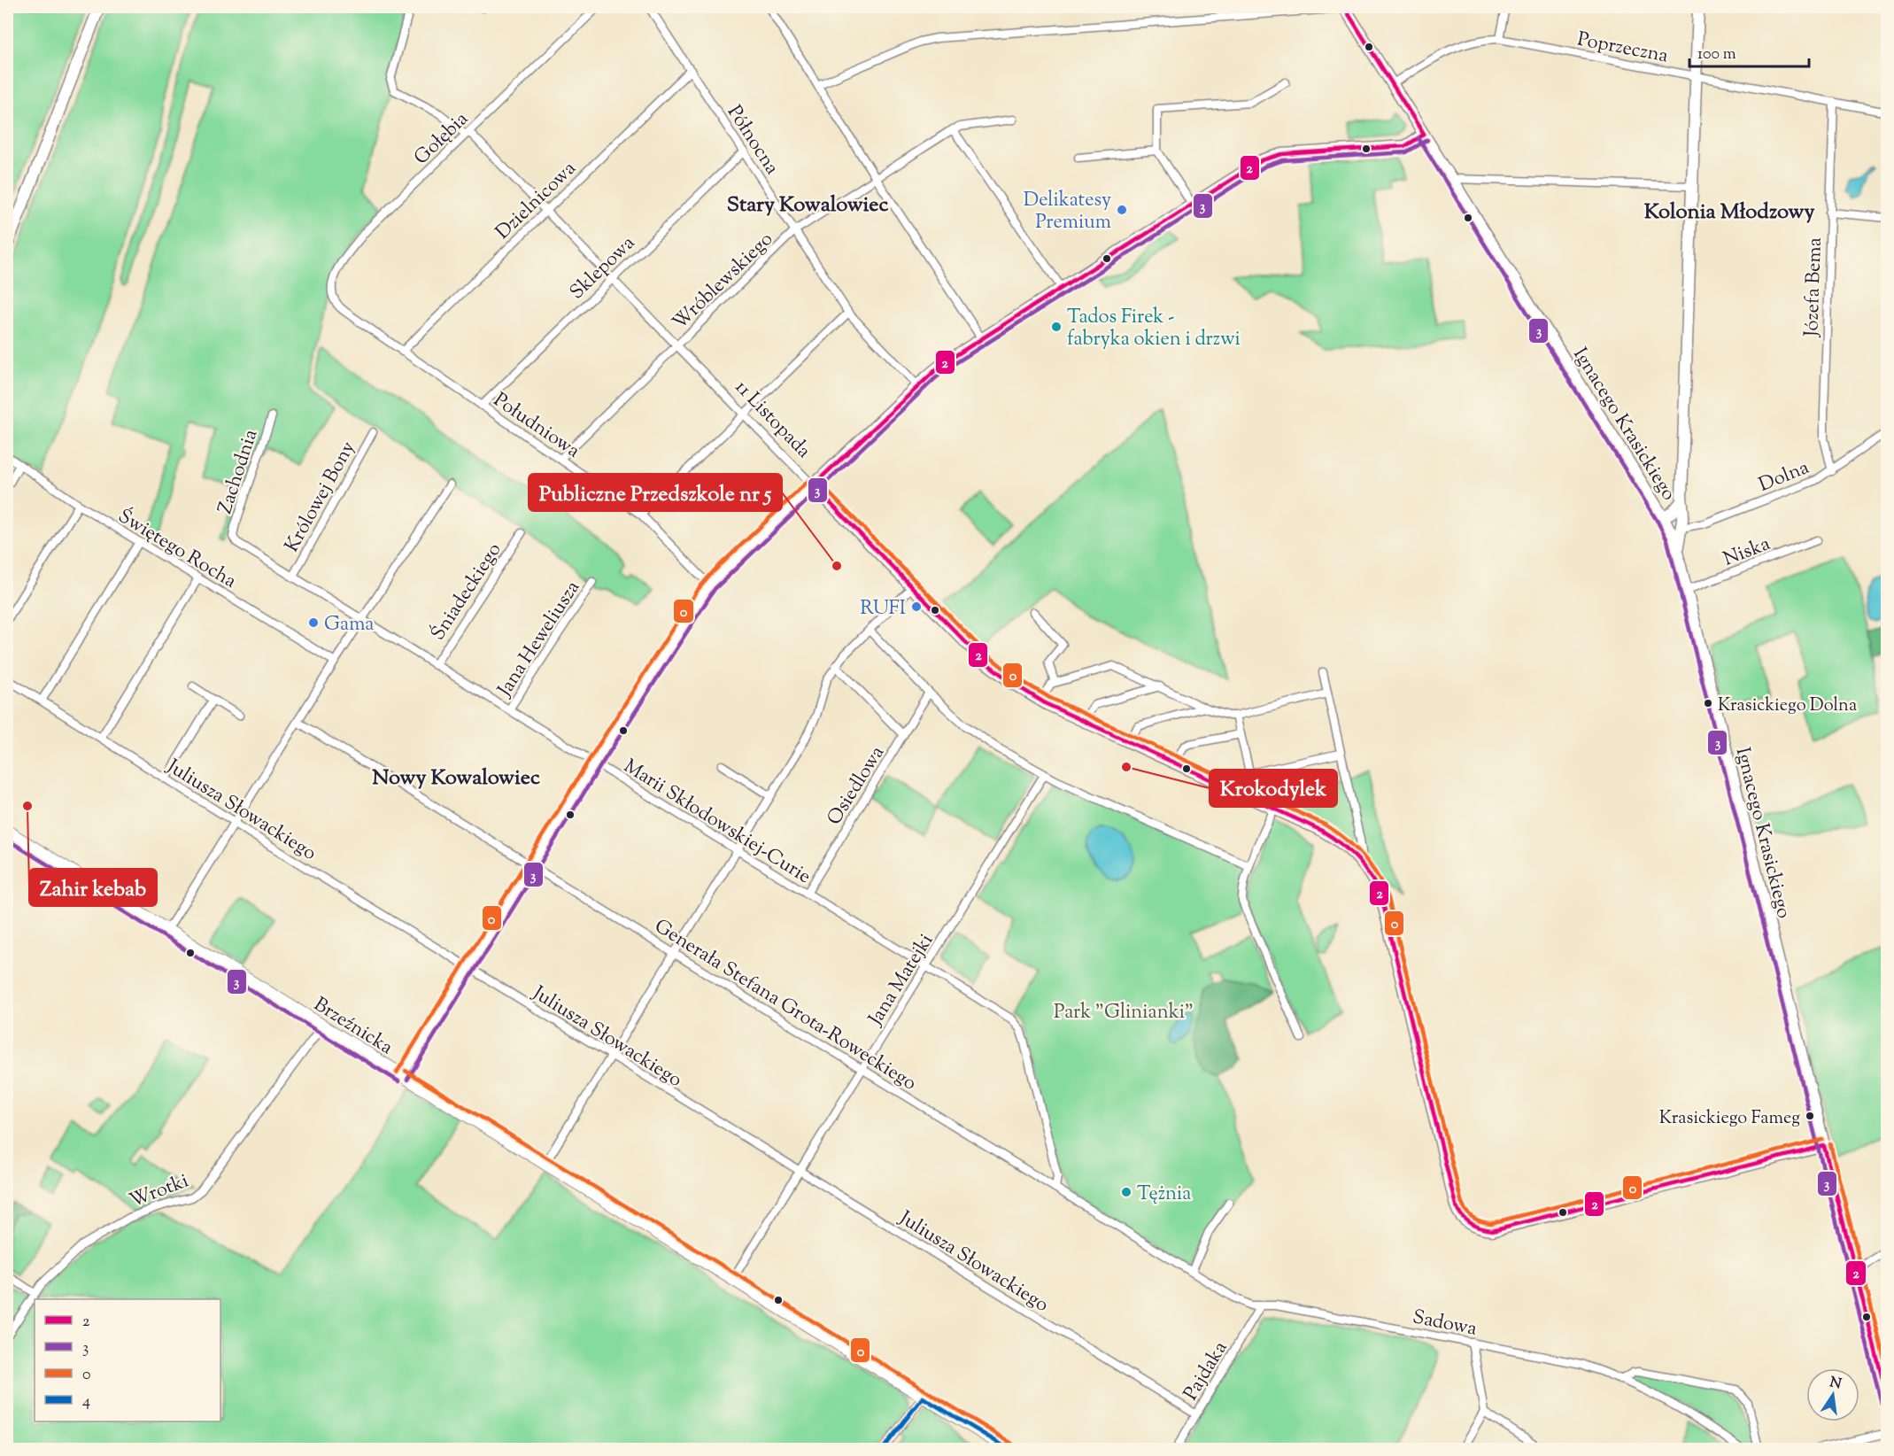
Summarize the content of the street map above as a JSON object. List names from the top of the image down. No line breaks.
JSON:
{"streets":{"main road":["Brzeźnicka"],"street":["Poprzeczna","Gołębia","Północna","Dzielnicowa","Sklepowa","Wróblewskiego","Józefa Bema","11 Listopada","Ignacego Krasickiego","Południowa","Zachodnia","Dolna","Królowej Bony","Świętego Rocha","Niska","Śniadeckiego","Jana Heweliusza","Osiedlowa","Juliusza Słowackiego","Marii Skłodowskiej-Curie","Jana Matejki","Generała Stefana Grota-Roweckiego","Wrotki","Sadowa","Pajdaka"]},"crossings":[["Poprzeczna","Józefa Bema"],["Poprzeczna","Ignacego Krasickiego"],["Gołębia","11 Listopada"],["Gołębia","Południowa"],["Północna","Dzielnicowa"],["Północna","Sklepowa"],["Północna","Wróblewskiego"],["Dzielnicowa","11 Listopada"],["Dzielnicowa","Południowa"],["Sklepowa","11 Listopada"],["Sklepowa","Południowa"],["Wróblewskiego","11 Listopada"],["Wróblewskiego","Południowa"],["Józefa Bema","Dolna"],["11 Listopada","Ignacego Krasickiego"],["Ignacego Krasickiego","Niska"],["Zachodnia","Marii Skłodowskiej-Curie"],["Królowej Bony","Marii Skłodowskiej-Curie"],["Śniadeckiego","Marii Skłodowskiej-Curie"],["Jana Heweliusza","Marii Skłodowskiej-Curie"],["Osiedlowa","Marii Skłodowskiej-Curie"],["Juliusza Słowackiego","Jana Matejki"],["Juliusza Słowackiego","Pajdaka"],["Marii Skłodowskiej-Curie","Jana Matejki"],["Marii Skłodowskiej-Curie","Generała Stefana Grota-Roweckiego"],["Jana Matejki","Generała Stefana Grota-Roweckiego"],["Jana Matejki","Brzeźnicka"],["Generała Stefana Grota-Roweckiego","Sadowa"],["Generała Stefana Grota-Roweckiego","Pajdaka"],["Brzeźnicka","Wrotki"],["Sadowa","Pajdaka"]],"districts":["Stary Kowalowiec","Kolonia Młodzowy","Nowy Kowalowiec"],"parks":["Park \"Glinianki\""],"places":["Delikatesy Premium","Tados Firek - fabryka okien i drzwi","Publiczne Przedszkole nr 5","RUFI","Gama","Krasickiego Dolna","Krokodylek","Zahir kebab","Krasickiego Fameg","Tężnia"],"lines":["transit line 2","transit line 3","transit line 0","transit line 4"],"legend":["2","3","0","4"],"scale_bar":"100 m","north":"top"}
